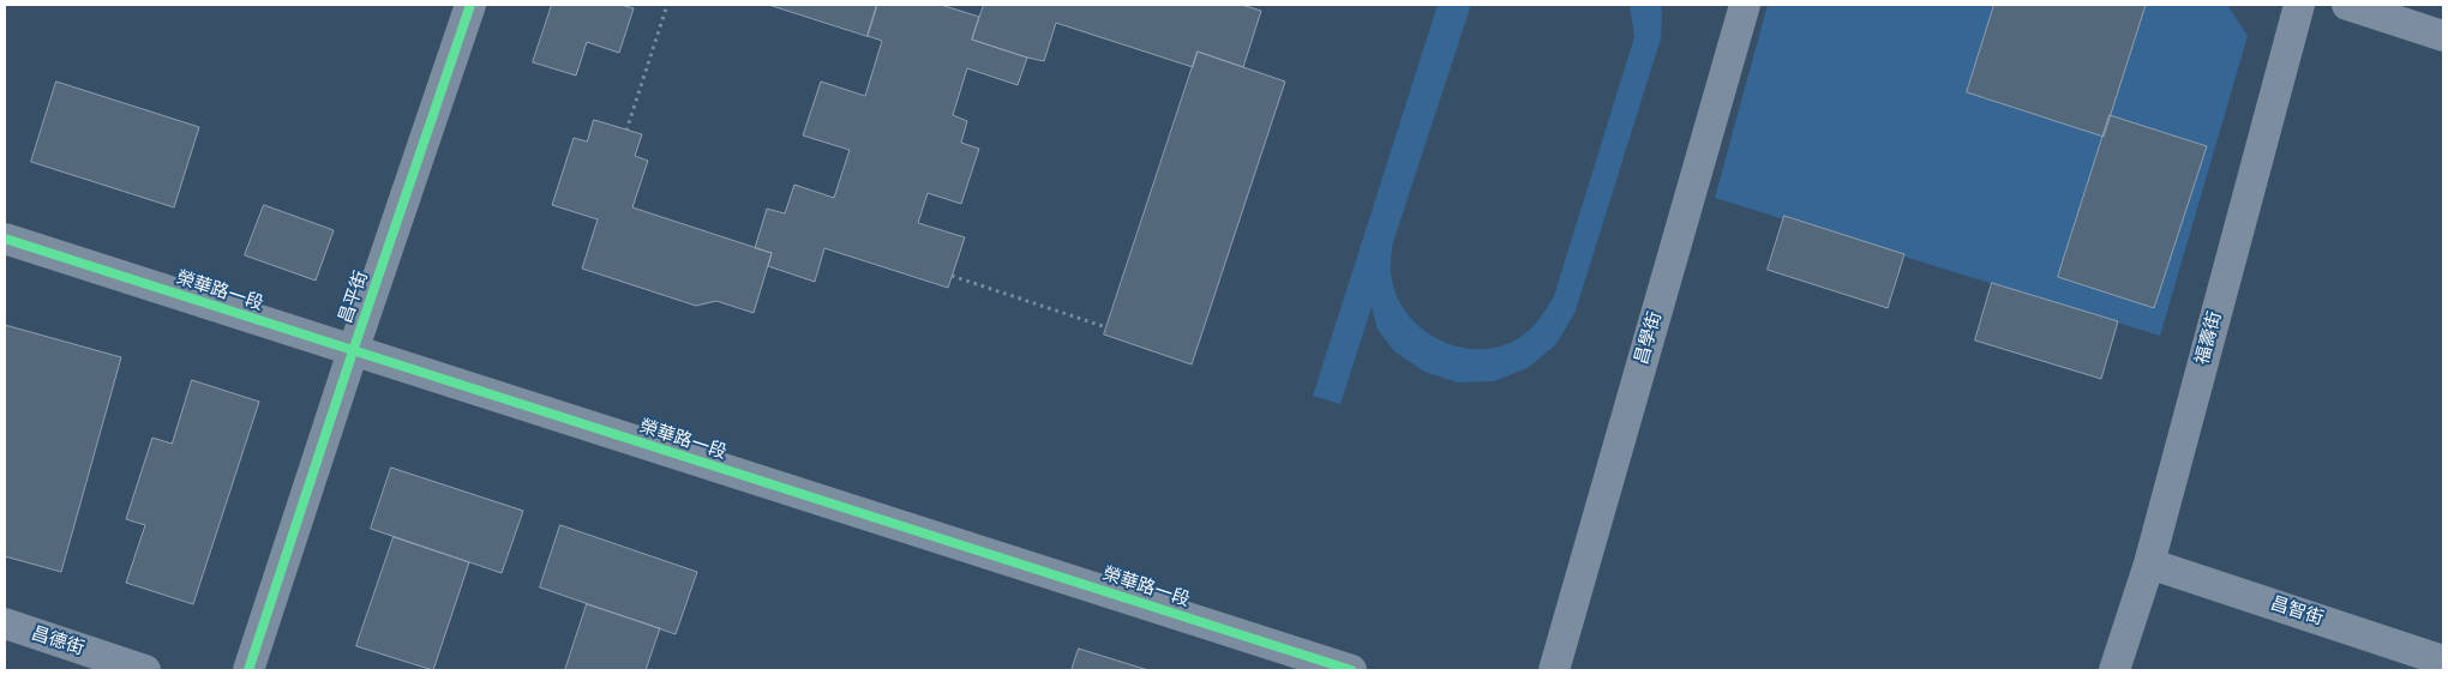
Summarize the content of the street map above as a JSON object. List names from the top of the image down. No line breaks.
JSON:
{"streets":{"street":["榮華路一段","昌平街","昌學街","福壽街","昌智街","昌德街"]},"crossings":[["榮華路一段","昌平街"],["福壽街","昌智街"]]}
